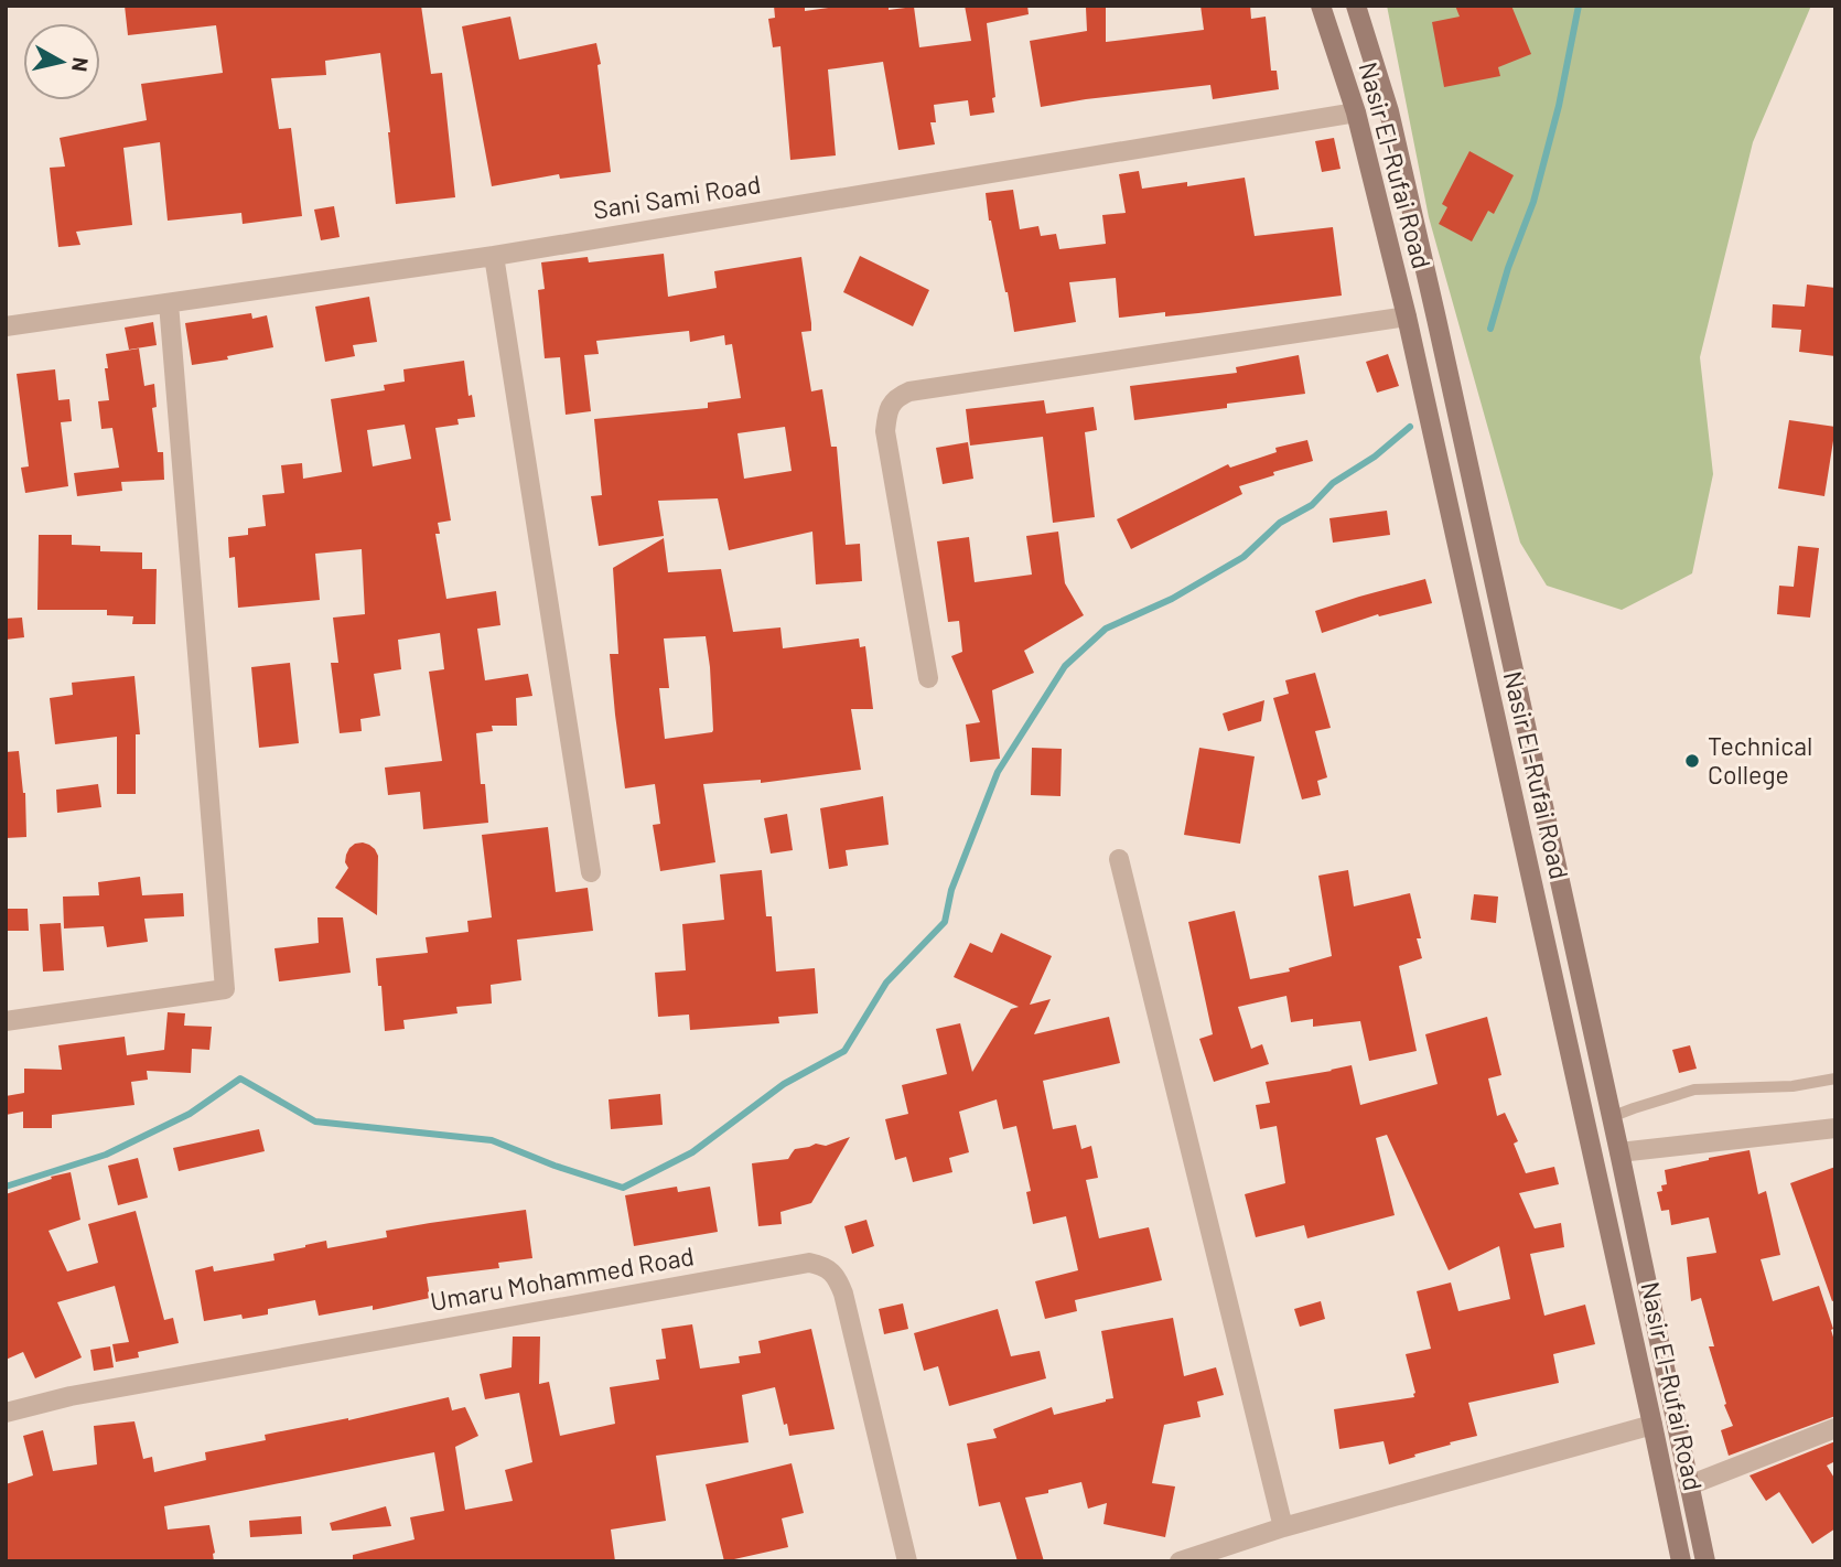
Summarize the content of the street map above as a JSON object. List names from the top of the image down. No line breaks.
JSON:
{"streets":{"main road":["Nasir El-Rufai Road"],"street":["Sani Sami Road","Umaru Mohammed Road"]},"crossings":[["Nasir El-Rufai Road","Sani Sami Road"]],"places":["Technical College"],"north":"right"}
